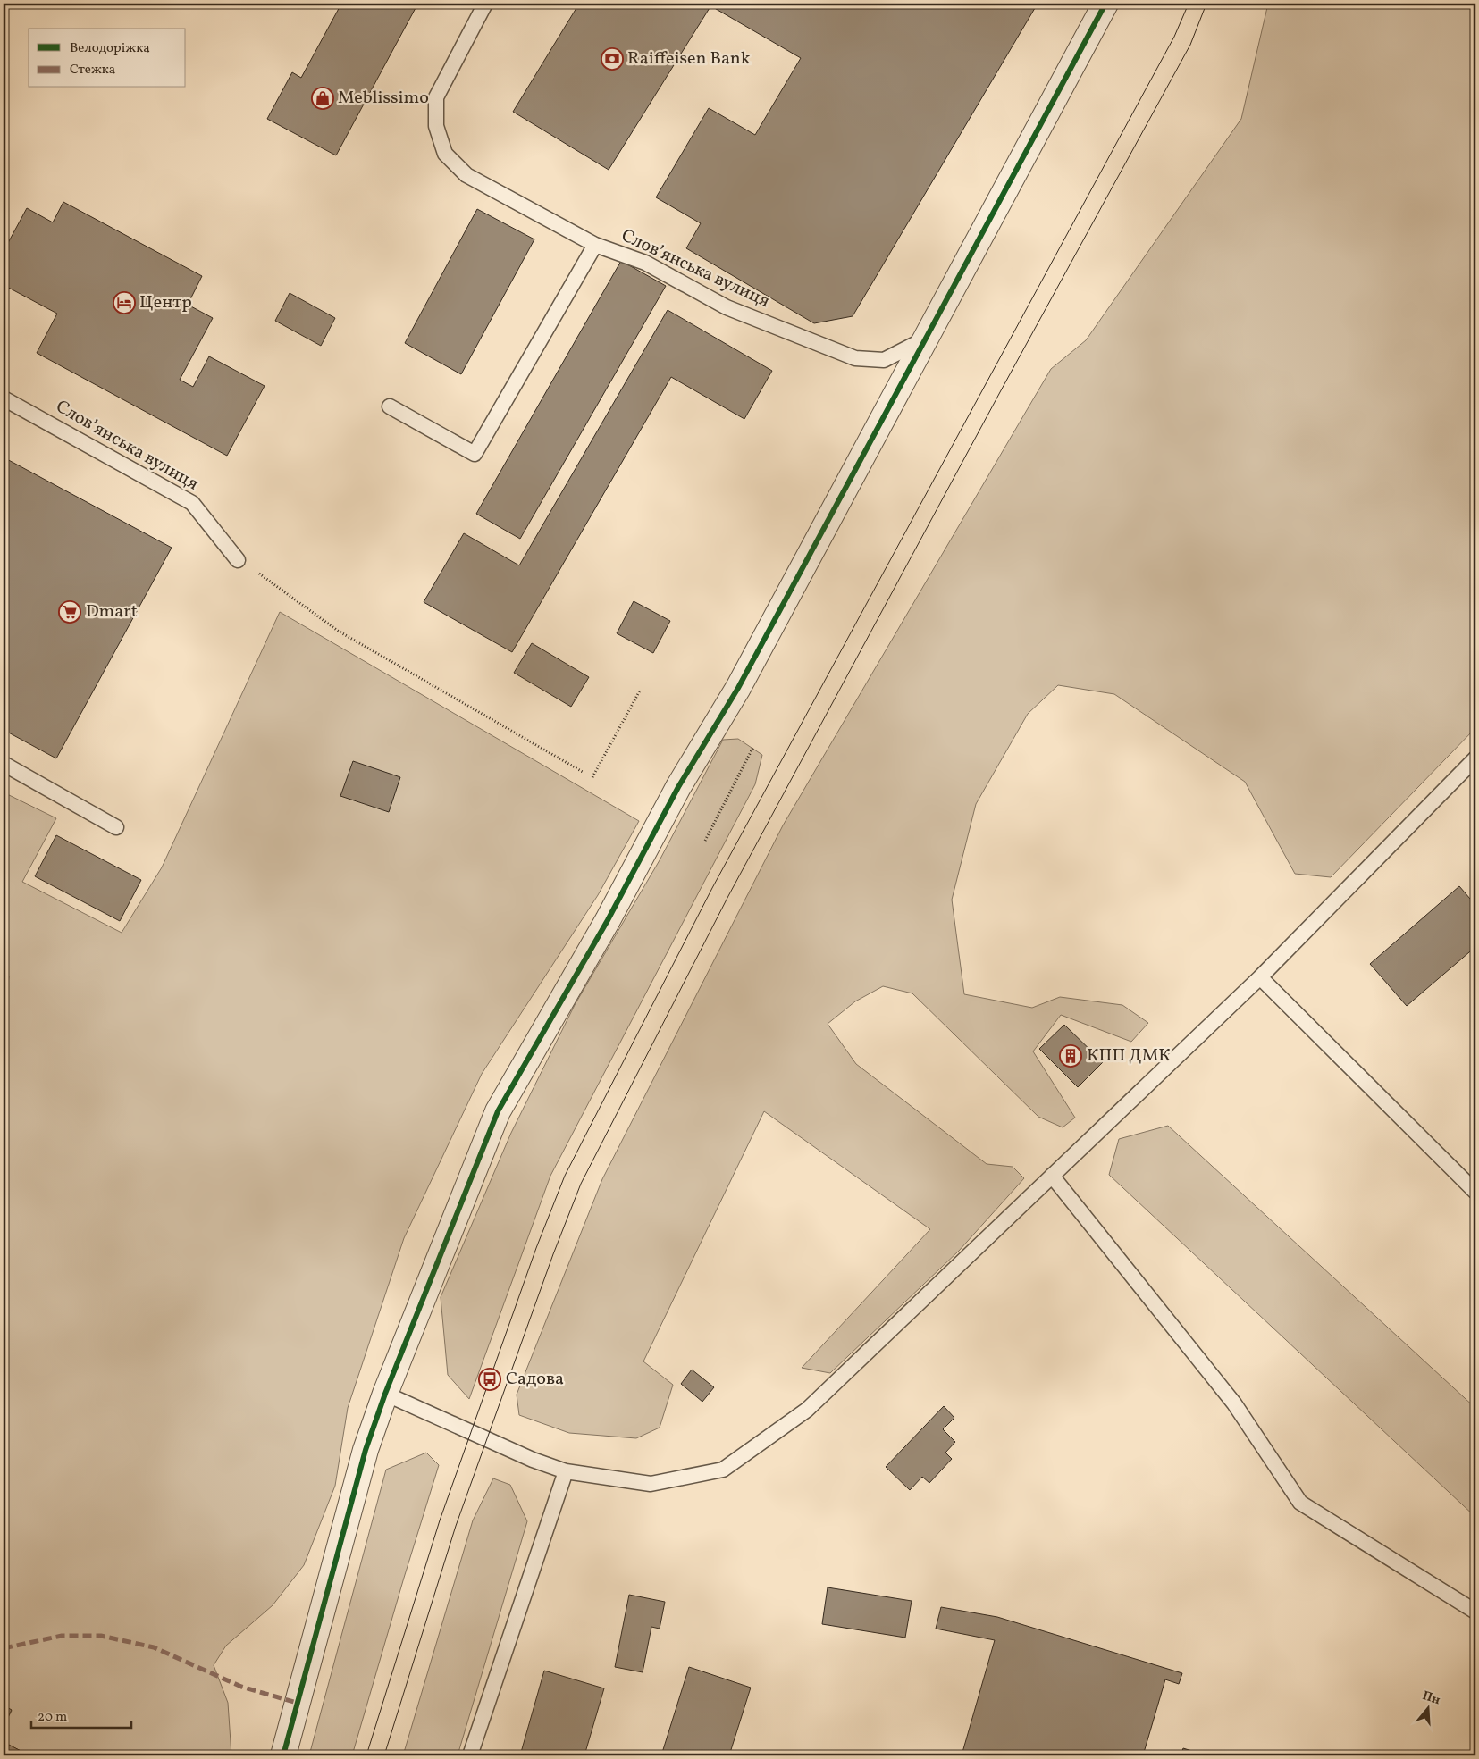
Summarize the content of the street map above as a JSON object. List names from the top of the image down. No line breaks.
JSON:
{"streets":{"lane":["Словʼянська вулиця"]},"places":{"bank":["Raiffeisen Bank"],"shop":["Meblissimo"],"hotel":["Центр"],"supermarket":["Dmart"],"building":["КПП ДМК"],"bus stop":["Садова"]},"legend":["Велодоріжка","Стежка"],"scale_bar":"20 m","north":"top"}
